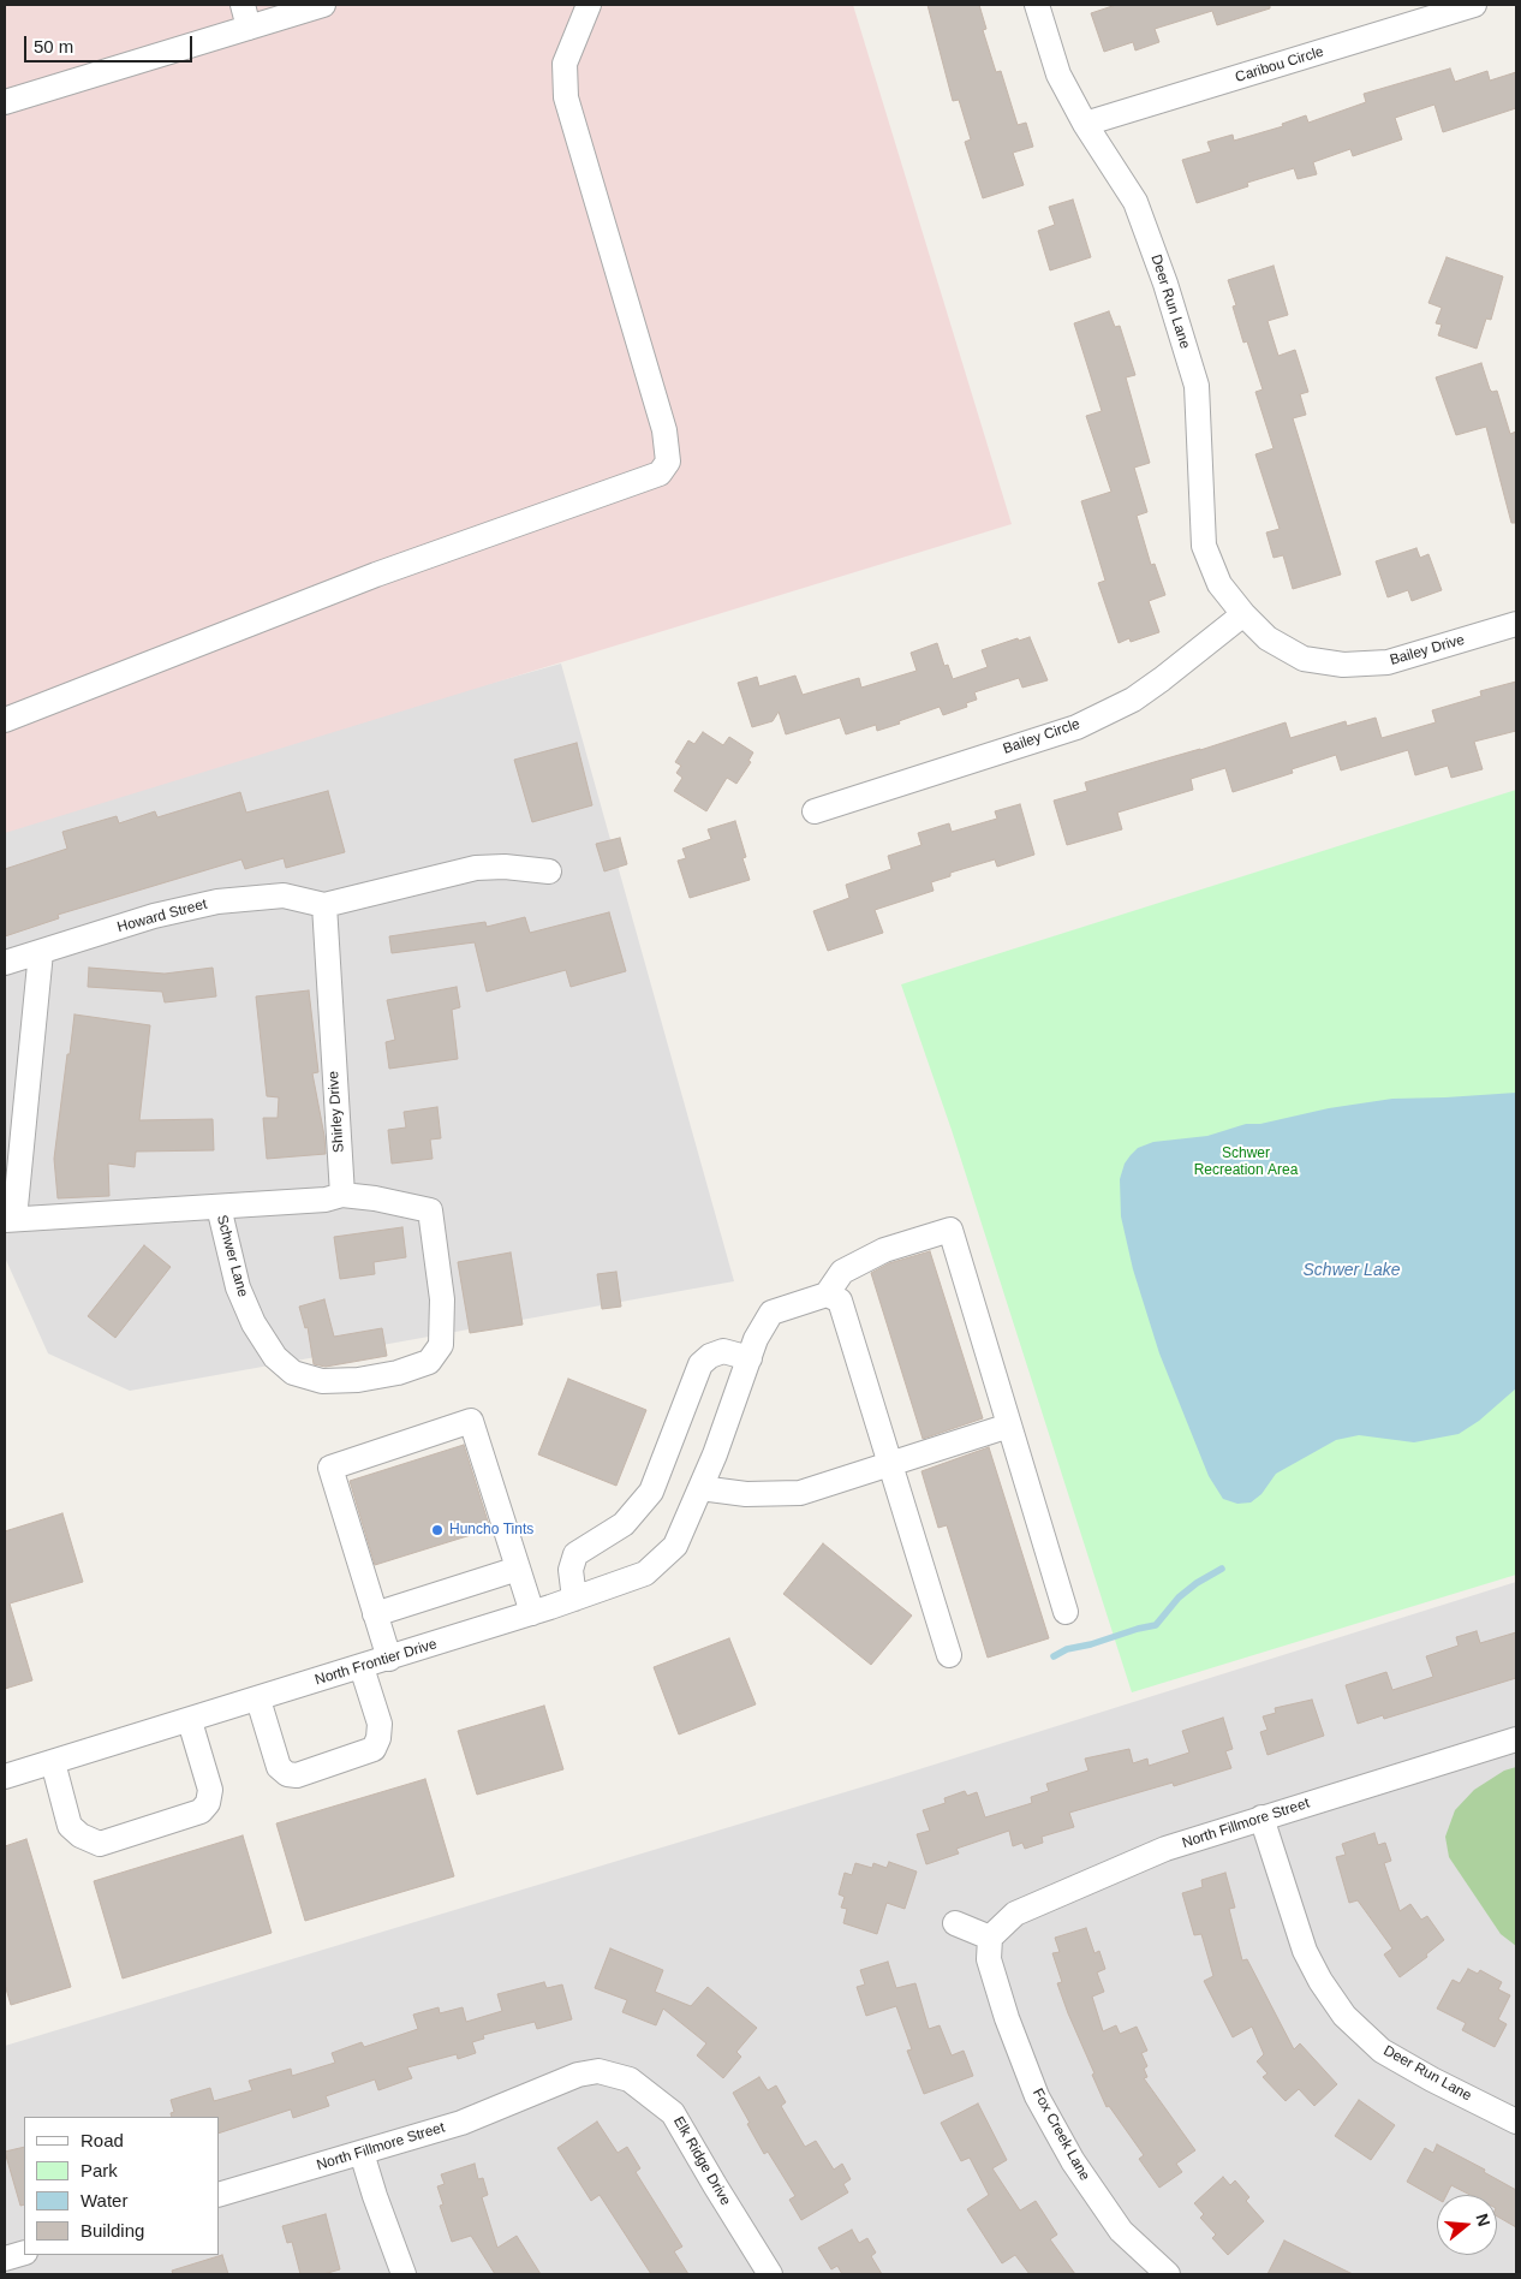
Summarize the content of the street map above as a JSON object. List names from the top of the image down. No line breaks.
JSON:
{"streets":{"street":["Caribou Circle","Deer Run Lane","Bailey Drive","Bailey Circle","Howard Street","Shirley Drive","Schwer Lane","North Frontier Drive","North Fillmore Street","Fox Creek Lane","Elk Ridge Drive"]},"crossings":[["Caribou Circle","Deer Run Lane"],["Deer Run Lane","Bailey Drive"],["Deer Run Lane","Bailey Circle"],["Deer Run Lane","North Fillmore Street"],["Bailey Drive","Bailey Circle"],["Howard Street","Shirley Drive"],["Shirley Drive","Schwer Lane"],["North Fillmore Street","Fox Creek Lane"],["North Fillmore Street","Elk Ridge Drive"]],"water":["Schwer Lake"],"parks":["Schwer Recreation Area"],"places":["Huncho Tints"],"legend":["Road","Park","Water","Building"],"scale_bar":"50 m","north":"right"}
